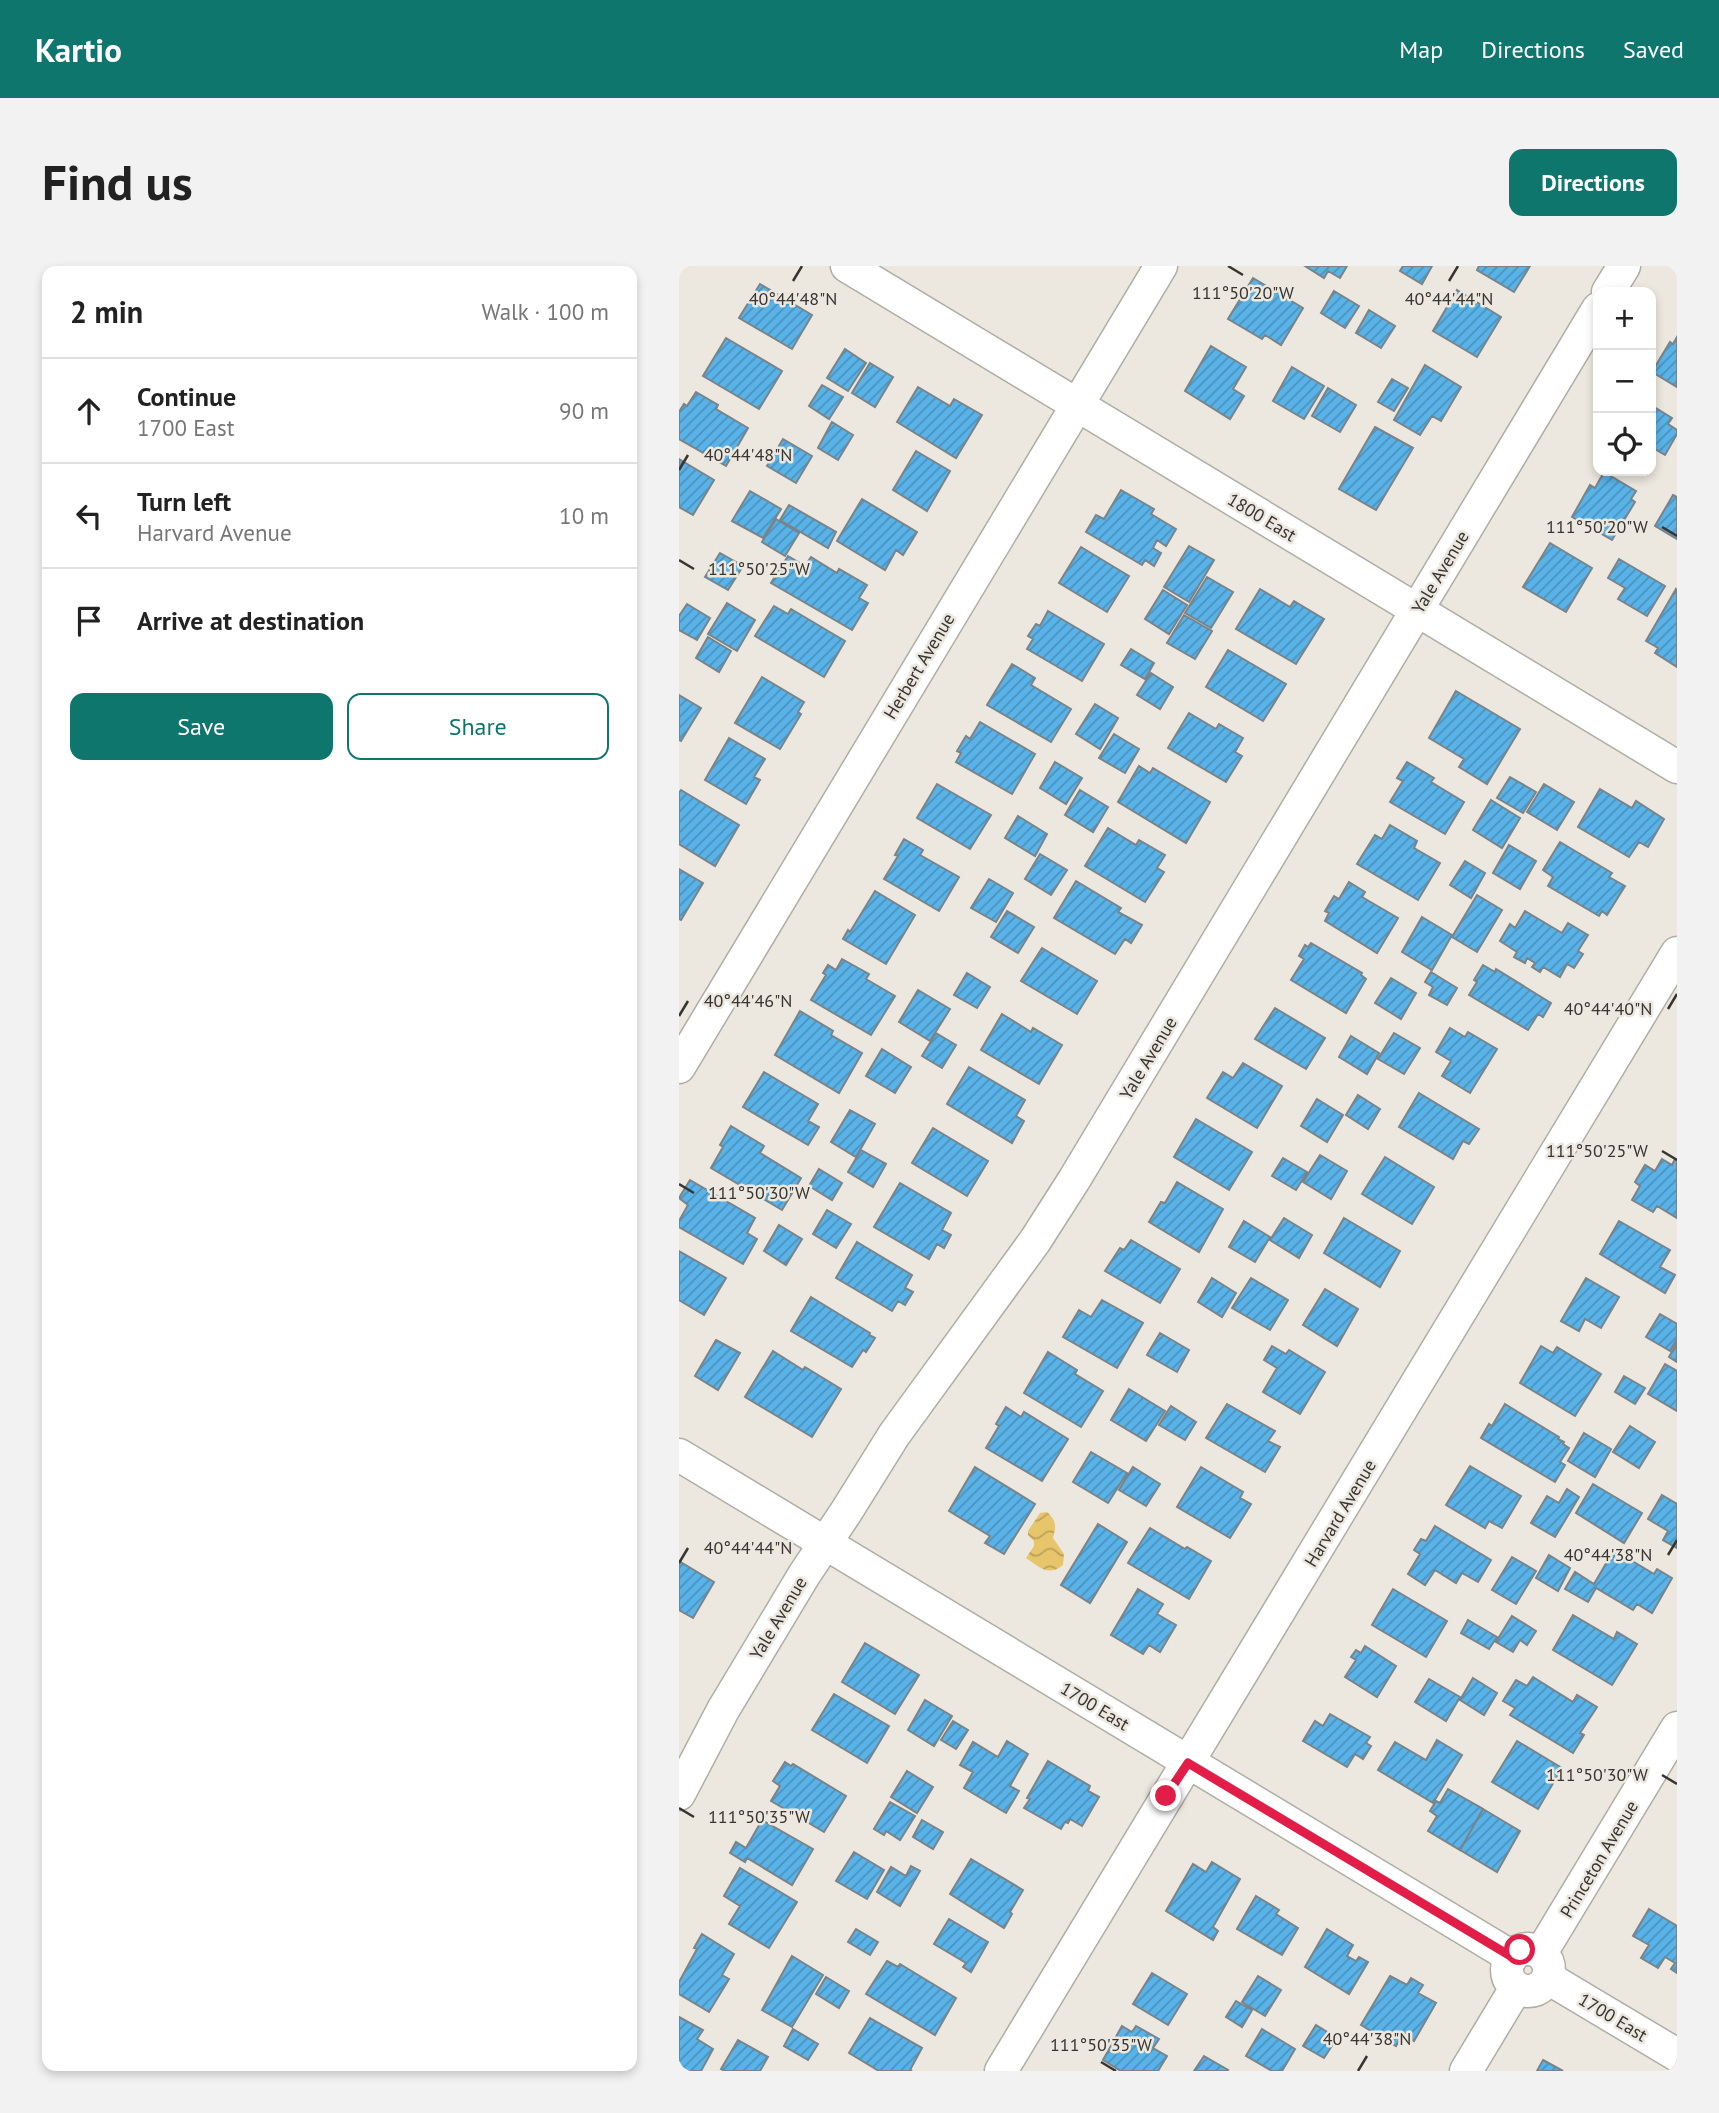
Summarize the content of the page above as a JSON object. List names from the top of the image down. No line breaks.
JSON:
{"streets":{"street":["1800 East","Yale Avenue","Herbert Avenue","Harvard Avenue","1700 East","Princeton Avenue"]},"crossings":[["1800 East","Yale Avenue"],["1800 East","Herbert Avenue"],["Yale Avenue","1700 East"],["Harvard Avenue","1700 East"],["1700 East","Princeton Avenue"]],"page":{"header":"Kartio","nav":["Map","Directions","Saved"],"buttons":["Directions",["Save","Share"]],"title":"Find us","heading":["2 min","Walk · 100 m"],"map_buttons":["+","−"],"list":[["Continue","1700 East","90 m"],["Turn left","Harvard Avenue","10 m"],"Arrive at destination"]},"coordinates":["111°50'20\"W","40°44'48\"N","40°44'44\"N","111°50'25\"W","40°44'46\"N","40°44'40\"N","111°50'30\"W","40°44'38\"N","111°50'35\"W"]}
